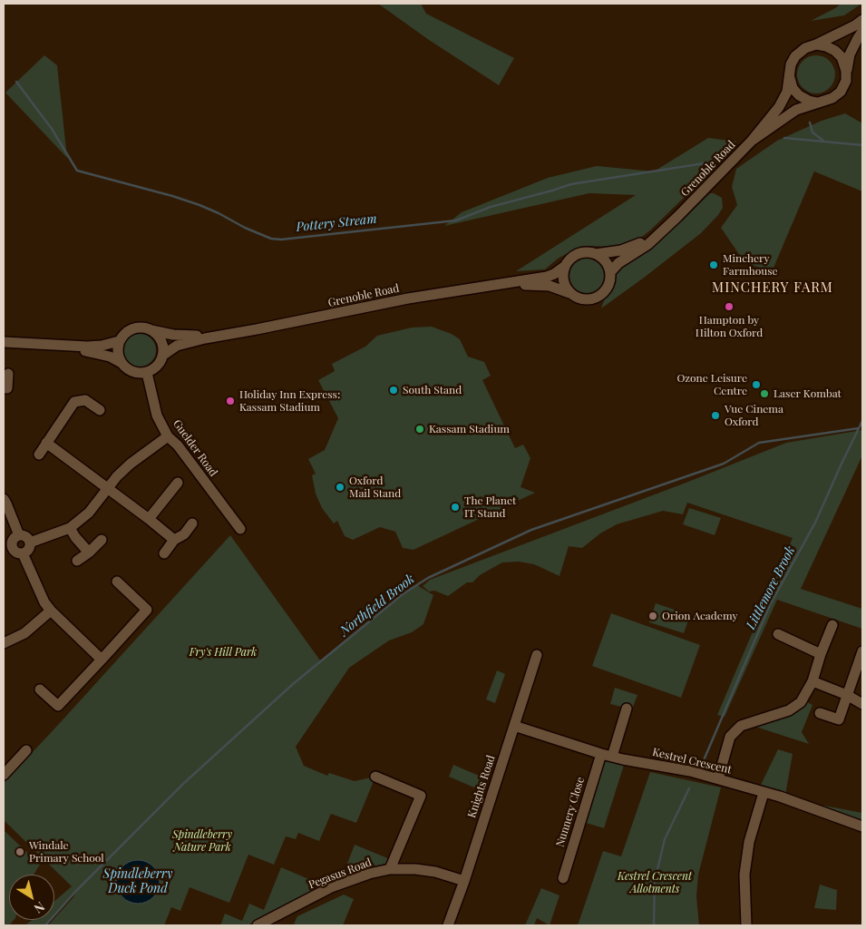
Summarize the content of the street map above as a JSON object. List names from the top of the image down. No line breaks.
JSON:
{"streets":{"street":["Grenoble Road","Guelder Road","Kestrel Crescent","Knights Road","Nunnery Close","Pegasus Road"]},"crossings":[["Grenoble Road","Guelder Road"],["Kestrel Crescent","Knights Road"],["Kestrel Crescent","Nunnery Close"],["Knights Road","Pegasus Road"]],"districts":["MINCHERY FARM"],"water":["Pottery Stream","Littlemore Brook","Northfield Brook","Spindleberry Duck Pond"],"parks":["Fry's Hill Park","Spindleberry Nature Park","Kestrel Crescent Allotments"],"places":["Minchery Farmhouse","Hampton by Hilton Oxford","Ozone Leisure Centre","South Stand","Laser Kombat","Holiday Inn Express: Kassam Stadium","Vue Cinema Oxford","Kassam Stadium","Oxford Mail Stand","The Planet IT Stand","Orion Academy","Windale Primary School"],"north":"bottom right"}
